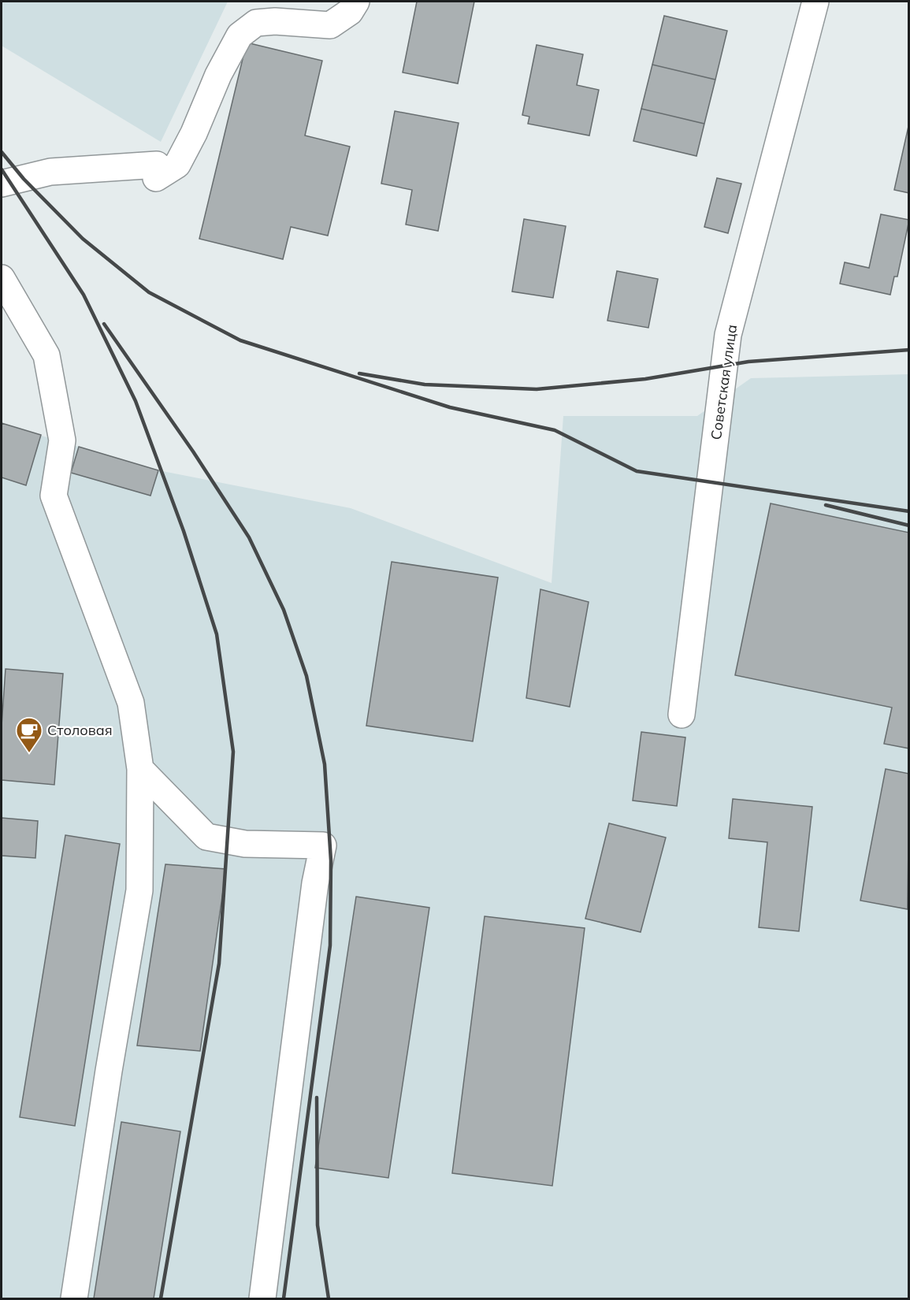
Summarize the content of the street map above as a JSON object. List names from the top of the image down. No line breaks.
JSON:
{"streets":{"street":["Советская улица"]},"places":{"cafe":["Столовая"]}}
